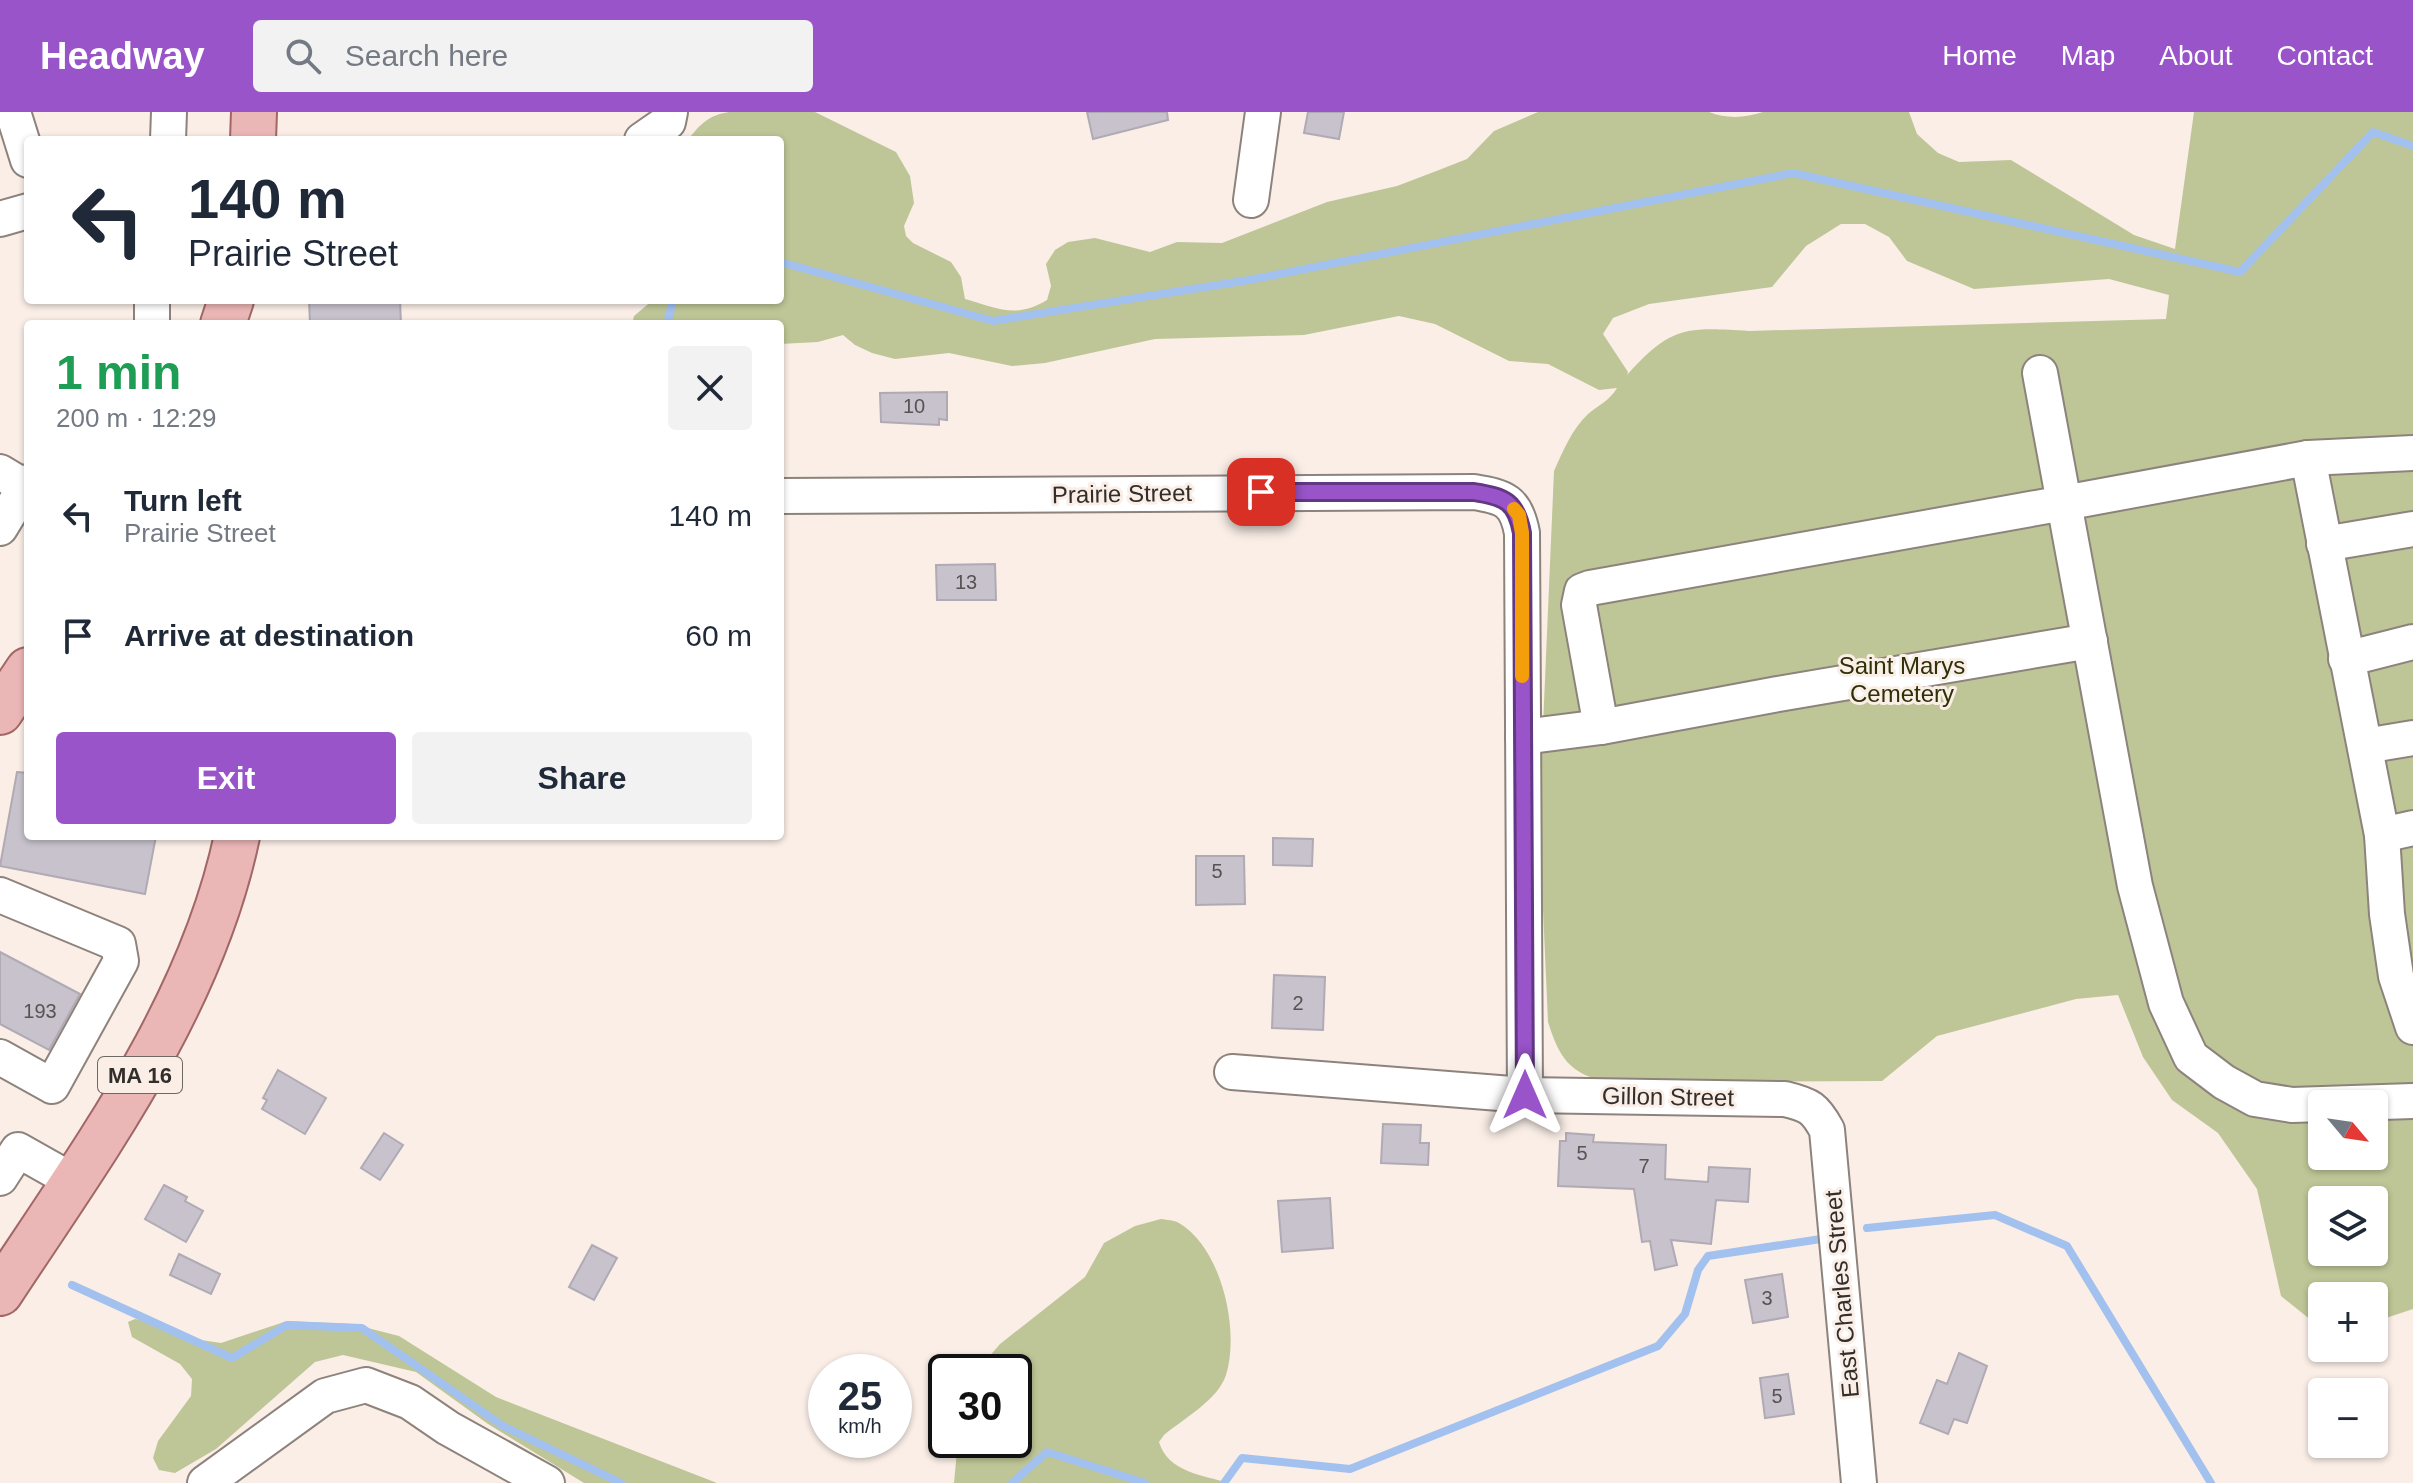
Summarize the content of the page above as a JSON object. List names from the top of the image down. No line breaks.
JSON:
{"streets":{"main road":["MA 16"],"street":["Prairie Street","Gillon Street","East Charles Street"]},"crossings":[["Gillon Street","East Charles Street"]],"parks":["Saint Marys Cemetery"],"house_numbers":["10","13","5","2","193","5","7","3","5"],"north":"bottom right","page":{"header":"Headway","search":"Search here","nav":["Home","Map","About","Contact"],"turn":["140 m","Prairie Street"],"heading":["1 min","200 m · 12:29"],"list":[{"name":"Turn left","note":"Prairie Street","value":"140 m"},{"name":"Arrive at destination","value":"60 m"}],"buttons":["Exit","Share"],"map_buttons":["+","−"],"speed":"25 km/h","limit":"30"}}
